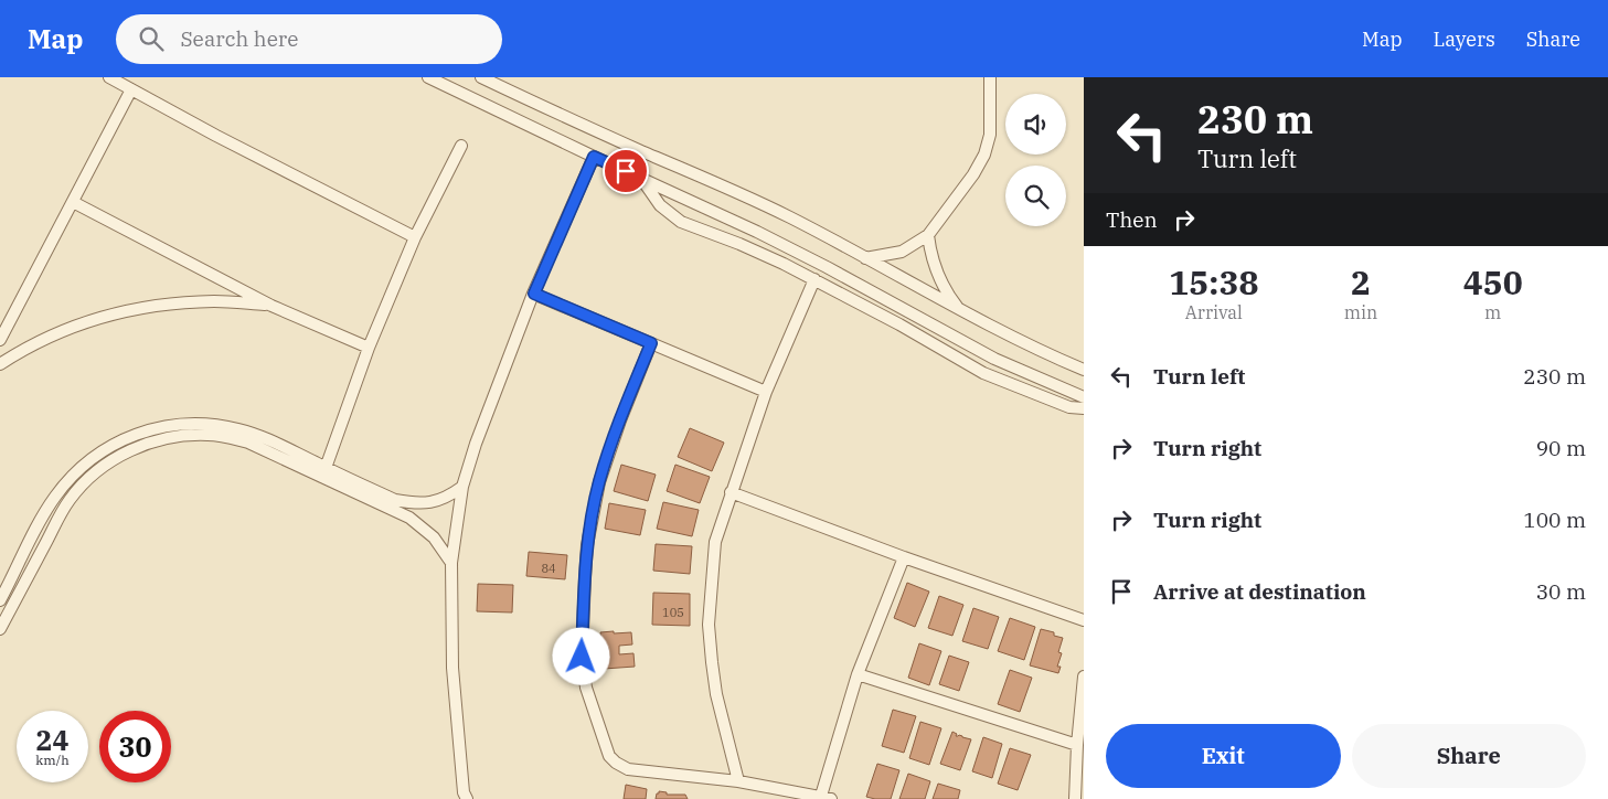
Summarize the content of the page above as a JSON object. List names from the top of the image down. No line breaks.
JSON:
{"house_numbers":["84","105"],"page":{"header":"Map","search":"Search here","nav":["Map","Layers","Share"],"turn":["230 m","Turn left"],"then":"Then","eta":["15:38","Arrival","2","min","450","m"],"list":[{"name":"Turn left","value":"230 m"},{"name":"Turn right","value":"90 m"},{"name":"Turn right","value":"100 m"},{"name":"Arrive at destination","value":"30 m"}],"speed":"24 km/h","limit":"30","buttons":["Exit","Share"]}}
